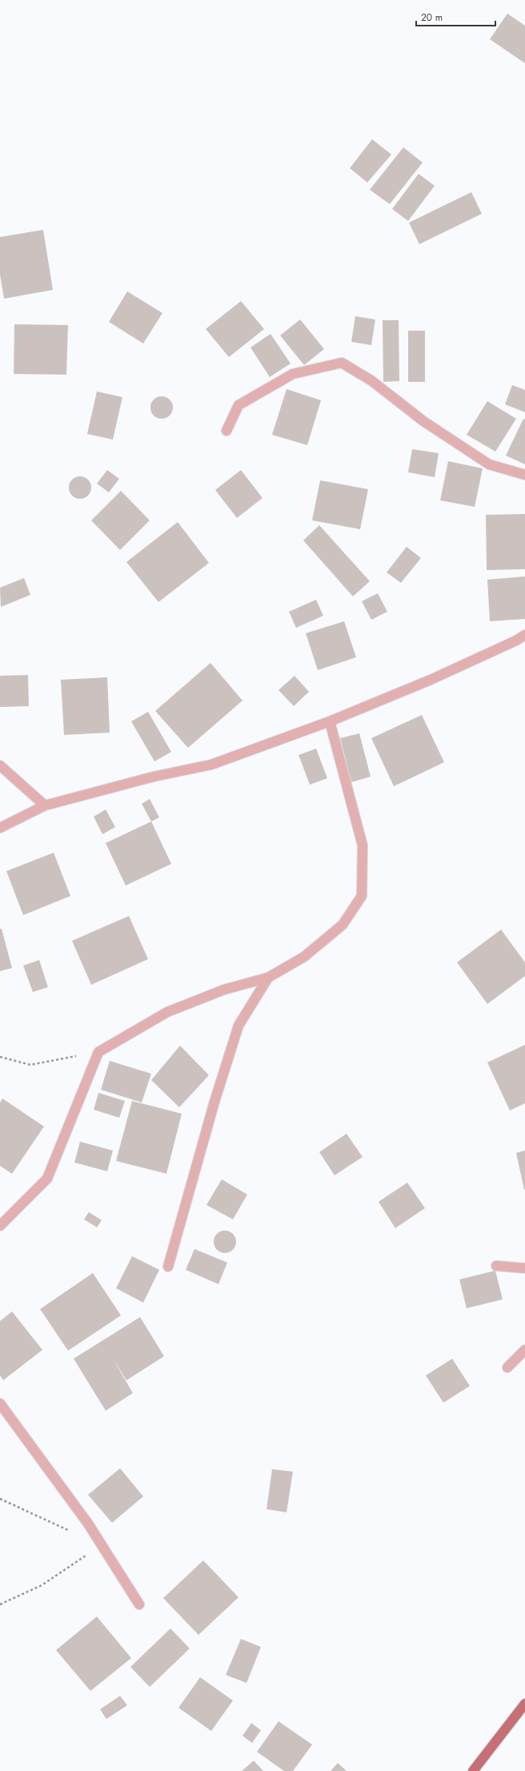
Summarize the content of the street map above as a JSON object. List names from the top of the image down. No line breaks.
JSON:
{"scale_bar":"20 m"}
